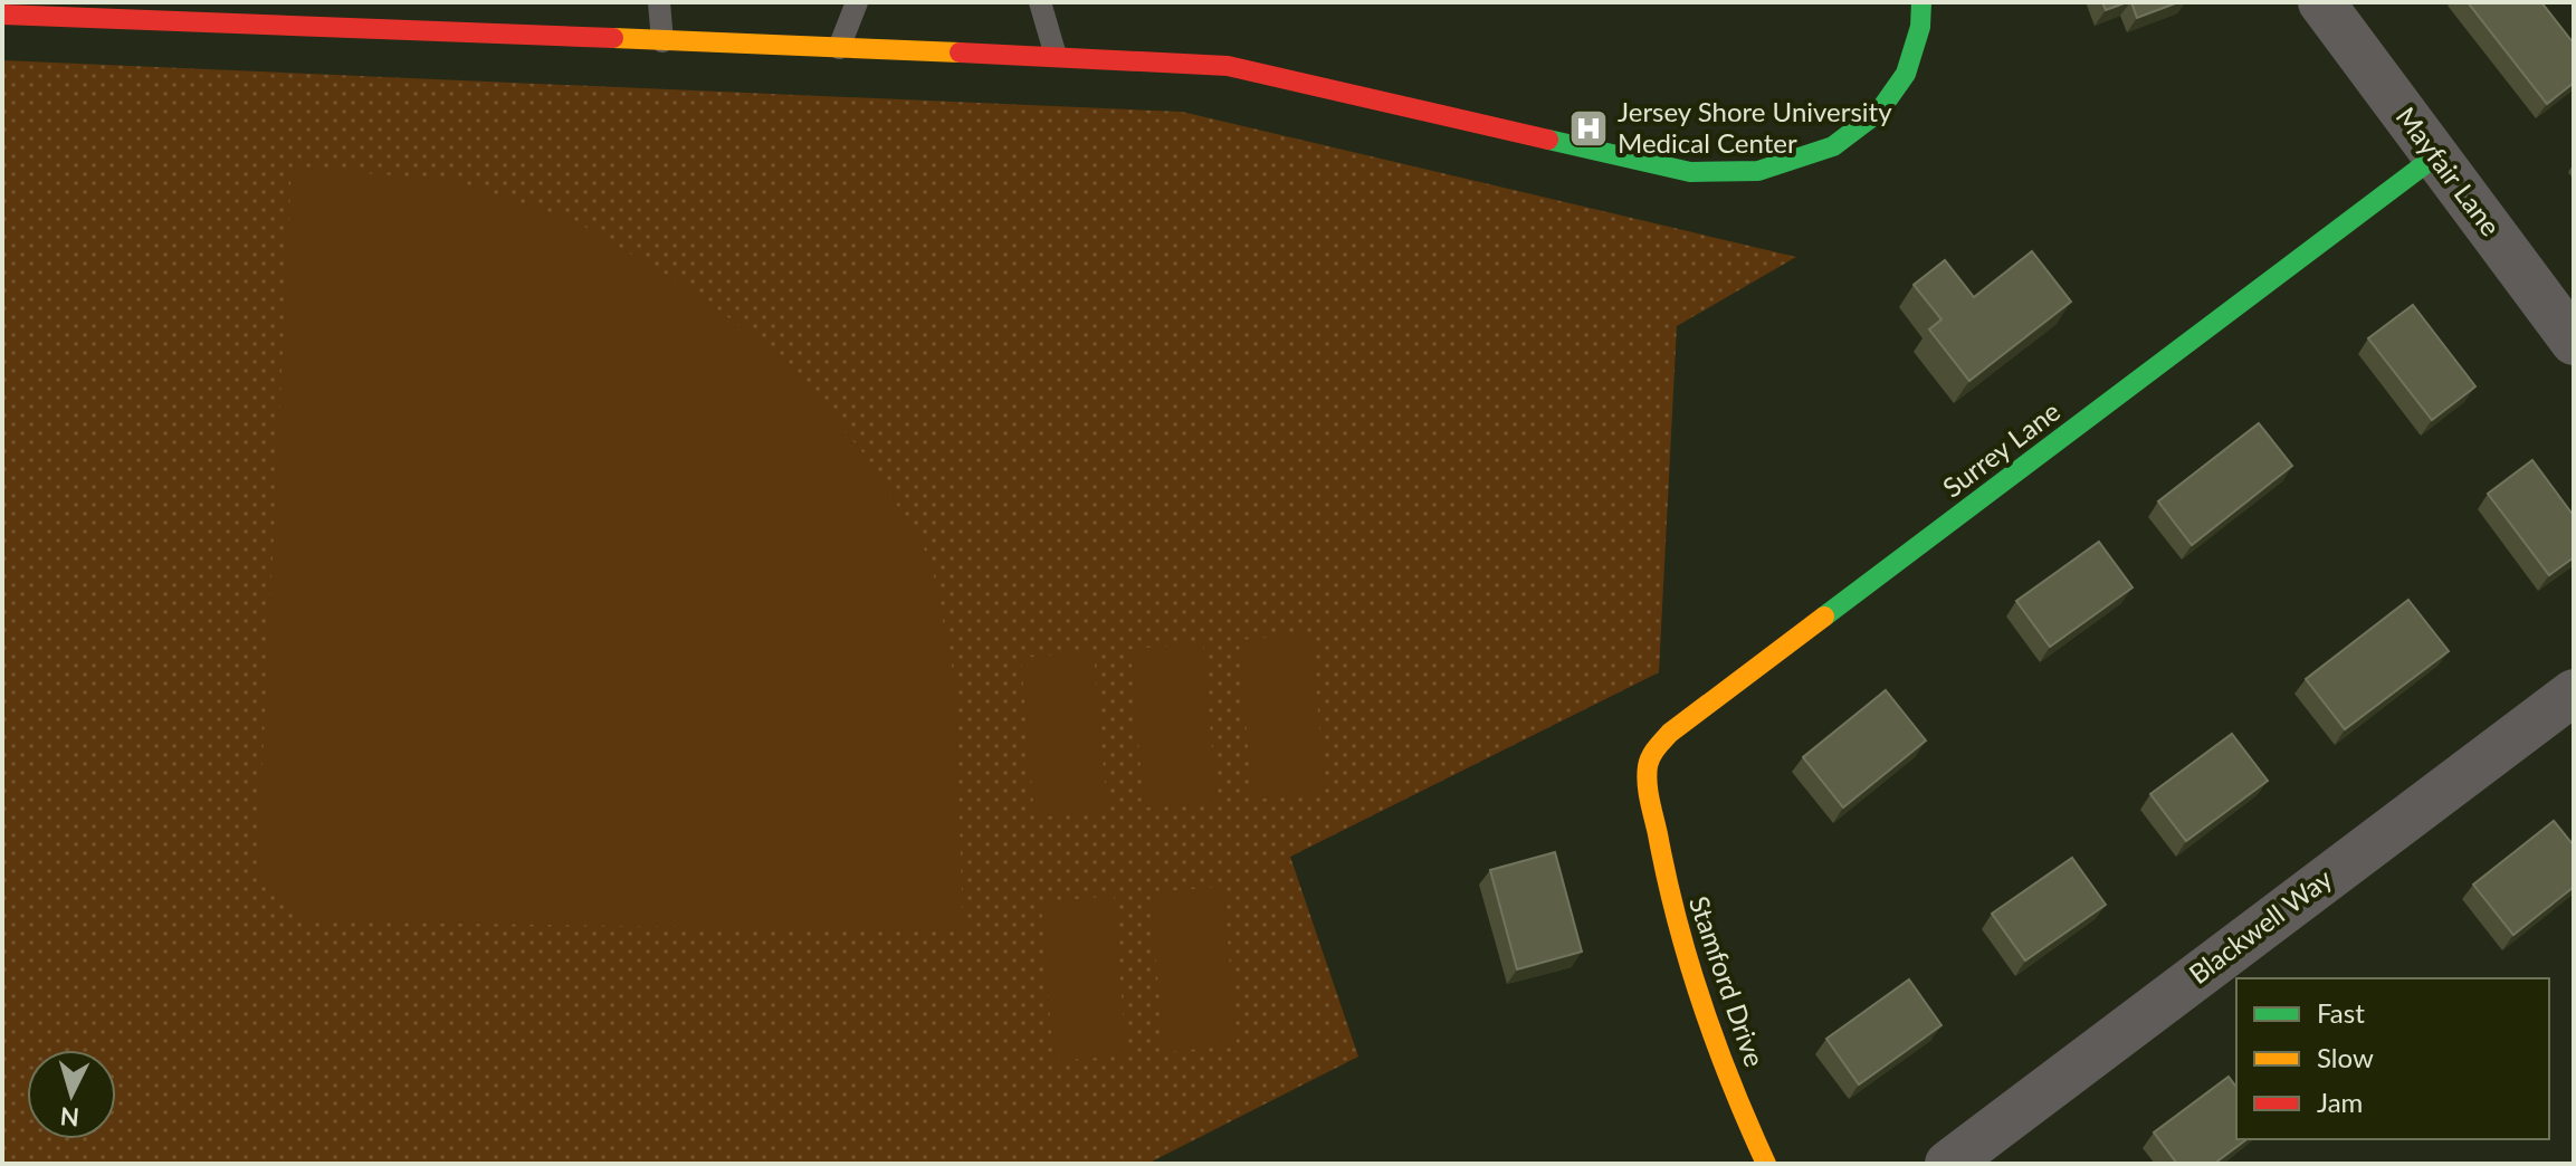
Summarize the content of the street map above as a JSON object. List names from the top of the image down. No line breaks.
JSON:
{"streets":{"street":["Mayfair Lane","Surrey Lane","Blackwell Way","Stamford Drive"]},"crossings":[["Mayfair Lane","Surrey Lane"],["Surrey Lane","Stamford Drive"]],"places":{"hospital":["Jersey Shore University Medical Center"]},"legend":["Fast","Slow","Jam"],"north":"bottom"}
